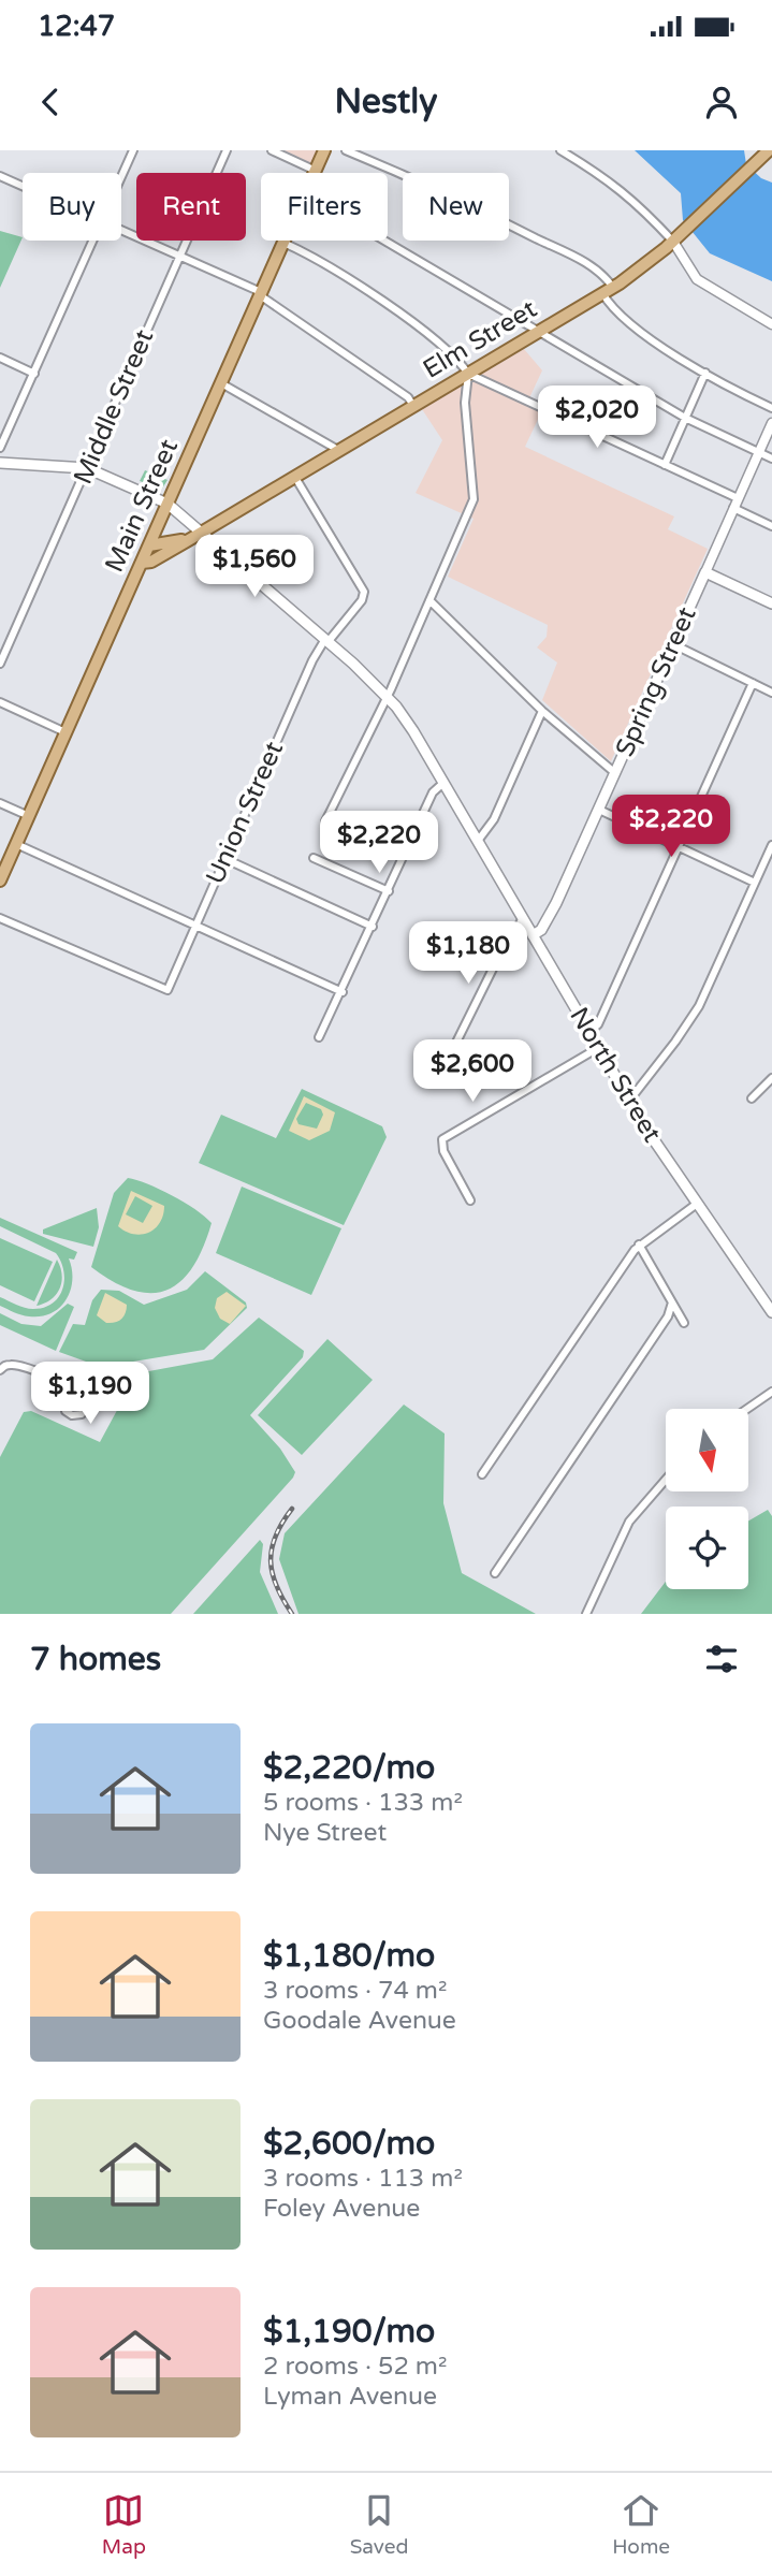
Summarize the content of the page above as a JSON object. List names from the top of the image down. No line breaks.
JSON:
{"streets":{"main road":["Elm Street","Main Street","Spring Street","North Street"],"street":["Middle Street","Union Street"]},"crossings":[["Elm Street","Main Street"],["Elm Street","Union Street"],["Elm Street","North Street"],["Middle Street","North Street"],["Main Street","North Street"],["Spring Street","North Street"],["Union Street","North Street"]],"north":"bottom","page":{"status":"12:47","header":"Nestly","chip":["Buy","Rent","Filters","New"],"price":["$2,020","$1,560","$2,220","$2,220","$1,180","$2,600","$1,190"],"heading":"7 homes","list":[{"name":"$2,220/mo","note":"5 rooms · 133 m² · Nye Street"},{"name":"$1,180/mo","note":"3 rooms · 74 m² · Goodale Avenue"},{"name":"$2,600/mo","note":"3 rooms · 113 m² · Foley Avenue"},{"name":"$1,190/mo","note":"2 rooms · 52 m² · Lyman Avenue"}],"tabs":["Map","Saved","Home"]}}
